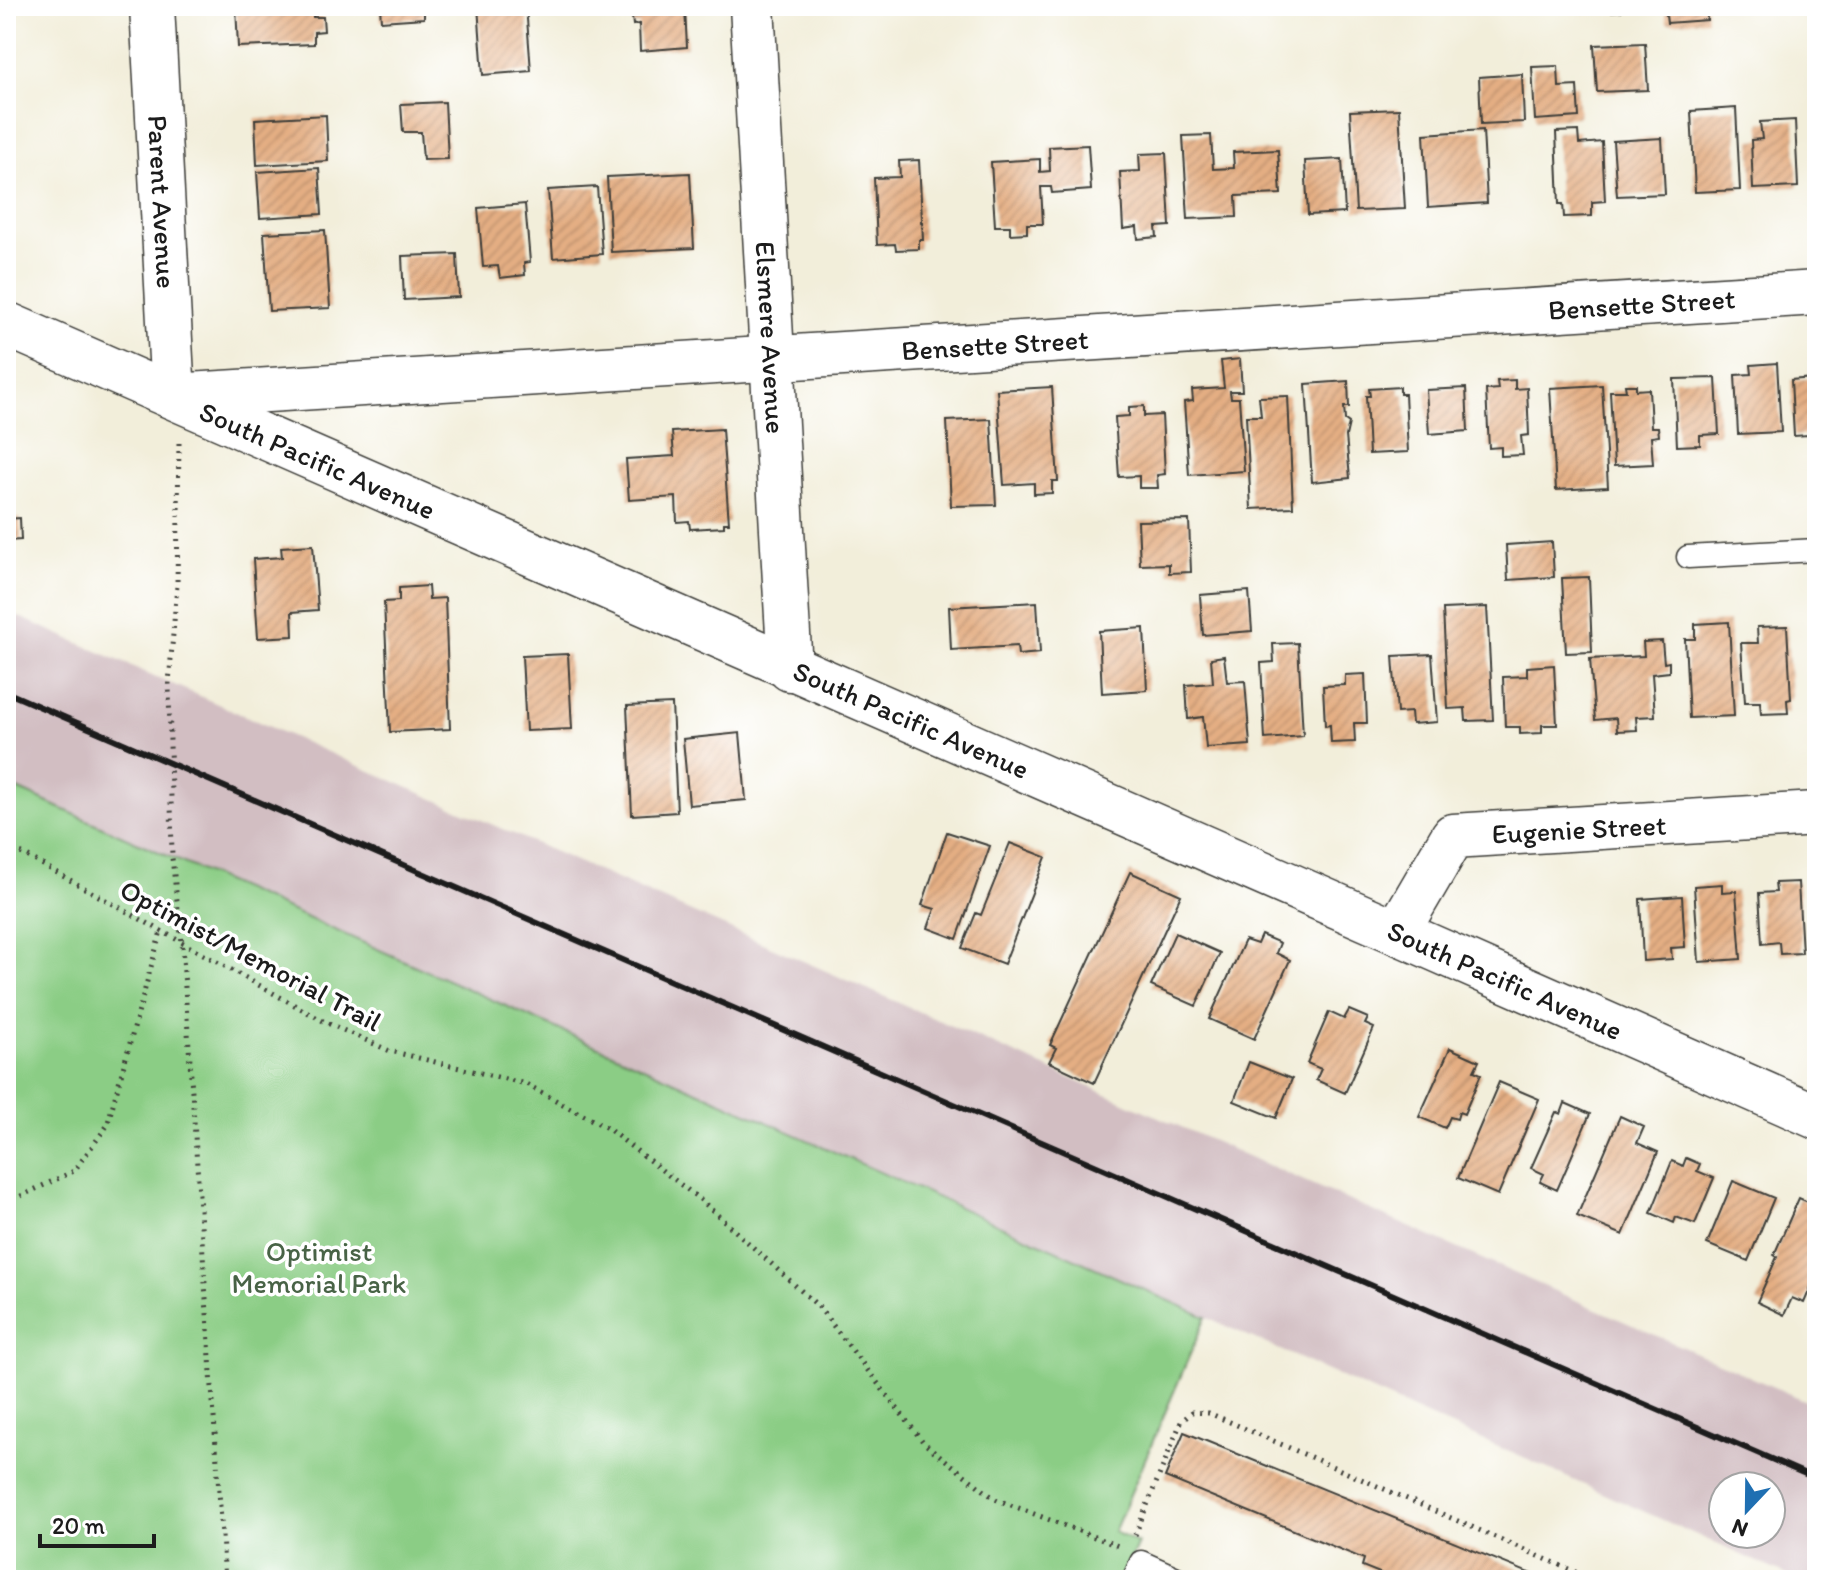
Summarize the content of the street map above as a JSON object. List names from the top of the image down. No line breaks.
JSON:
{"streets":{"street":["Parent Avenue","Bensette Street","Elsmere Avenue","South Pacific Avenue","Eugenie Street"],"path":["Optimist/Memorial Trail"]},"crossings":[["Parent Avenue","Bensette Street"],["Parent Avenue","South Pacific Avenue"],["Bensette Street","Elsmere Avenue"],["Bensette Street","South Pacific Avenue"],["Elsmere Avenue","South Pacific Avenue"],["South Pacific Avenue","Eugenie Street"]],"parks":["Optimist Memorial Park"],"scale_bar":"20 m","north":"bottom"}
